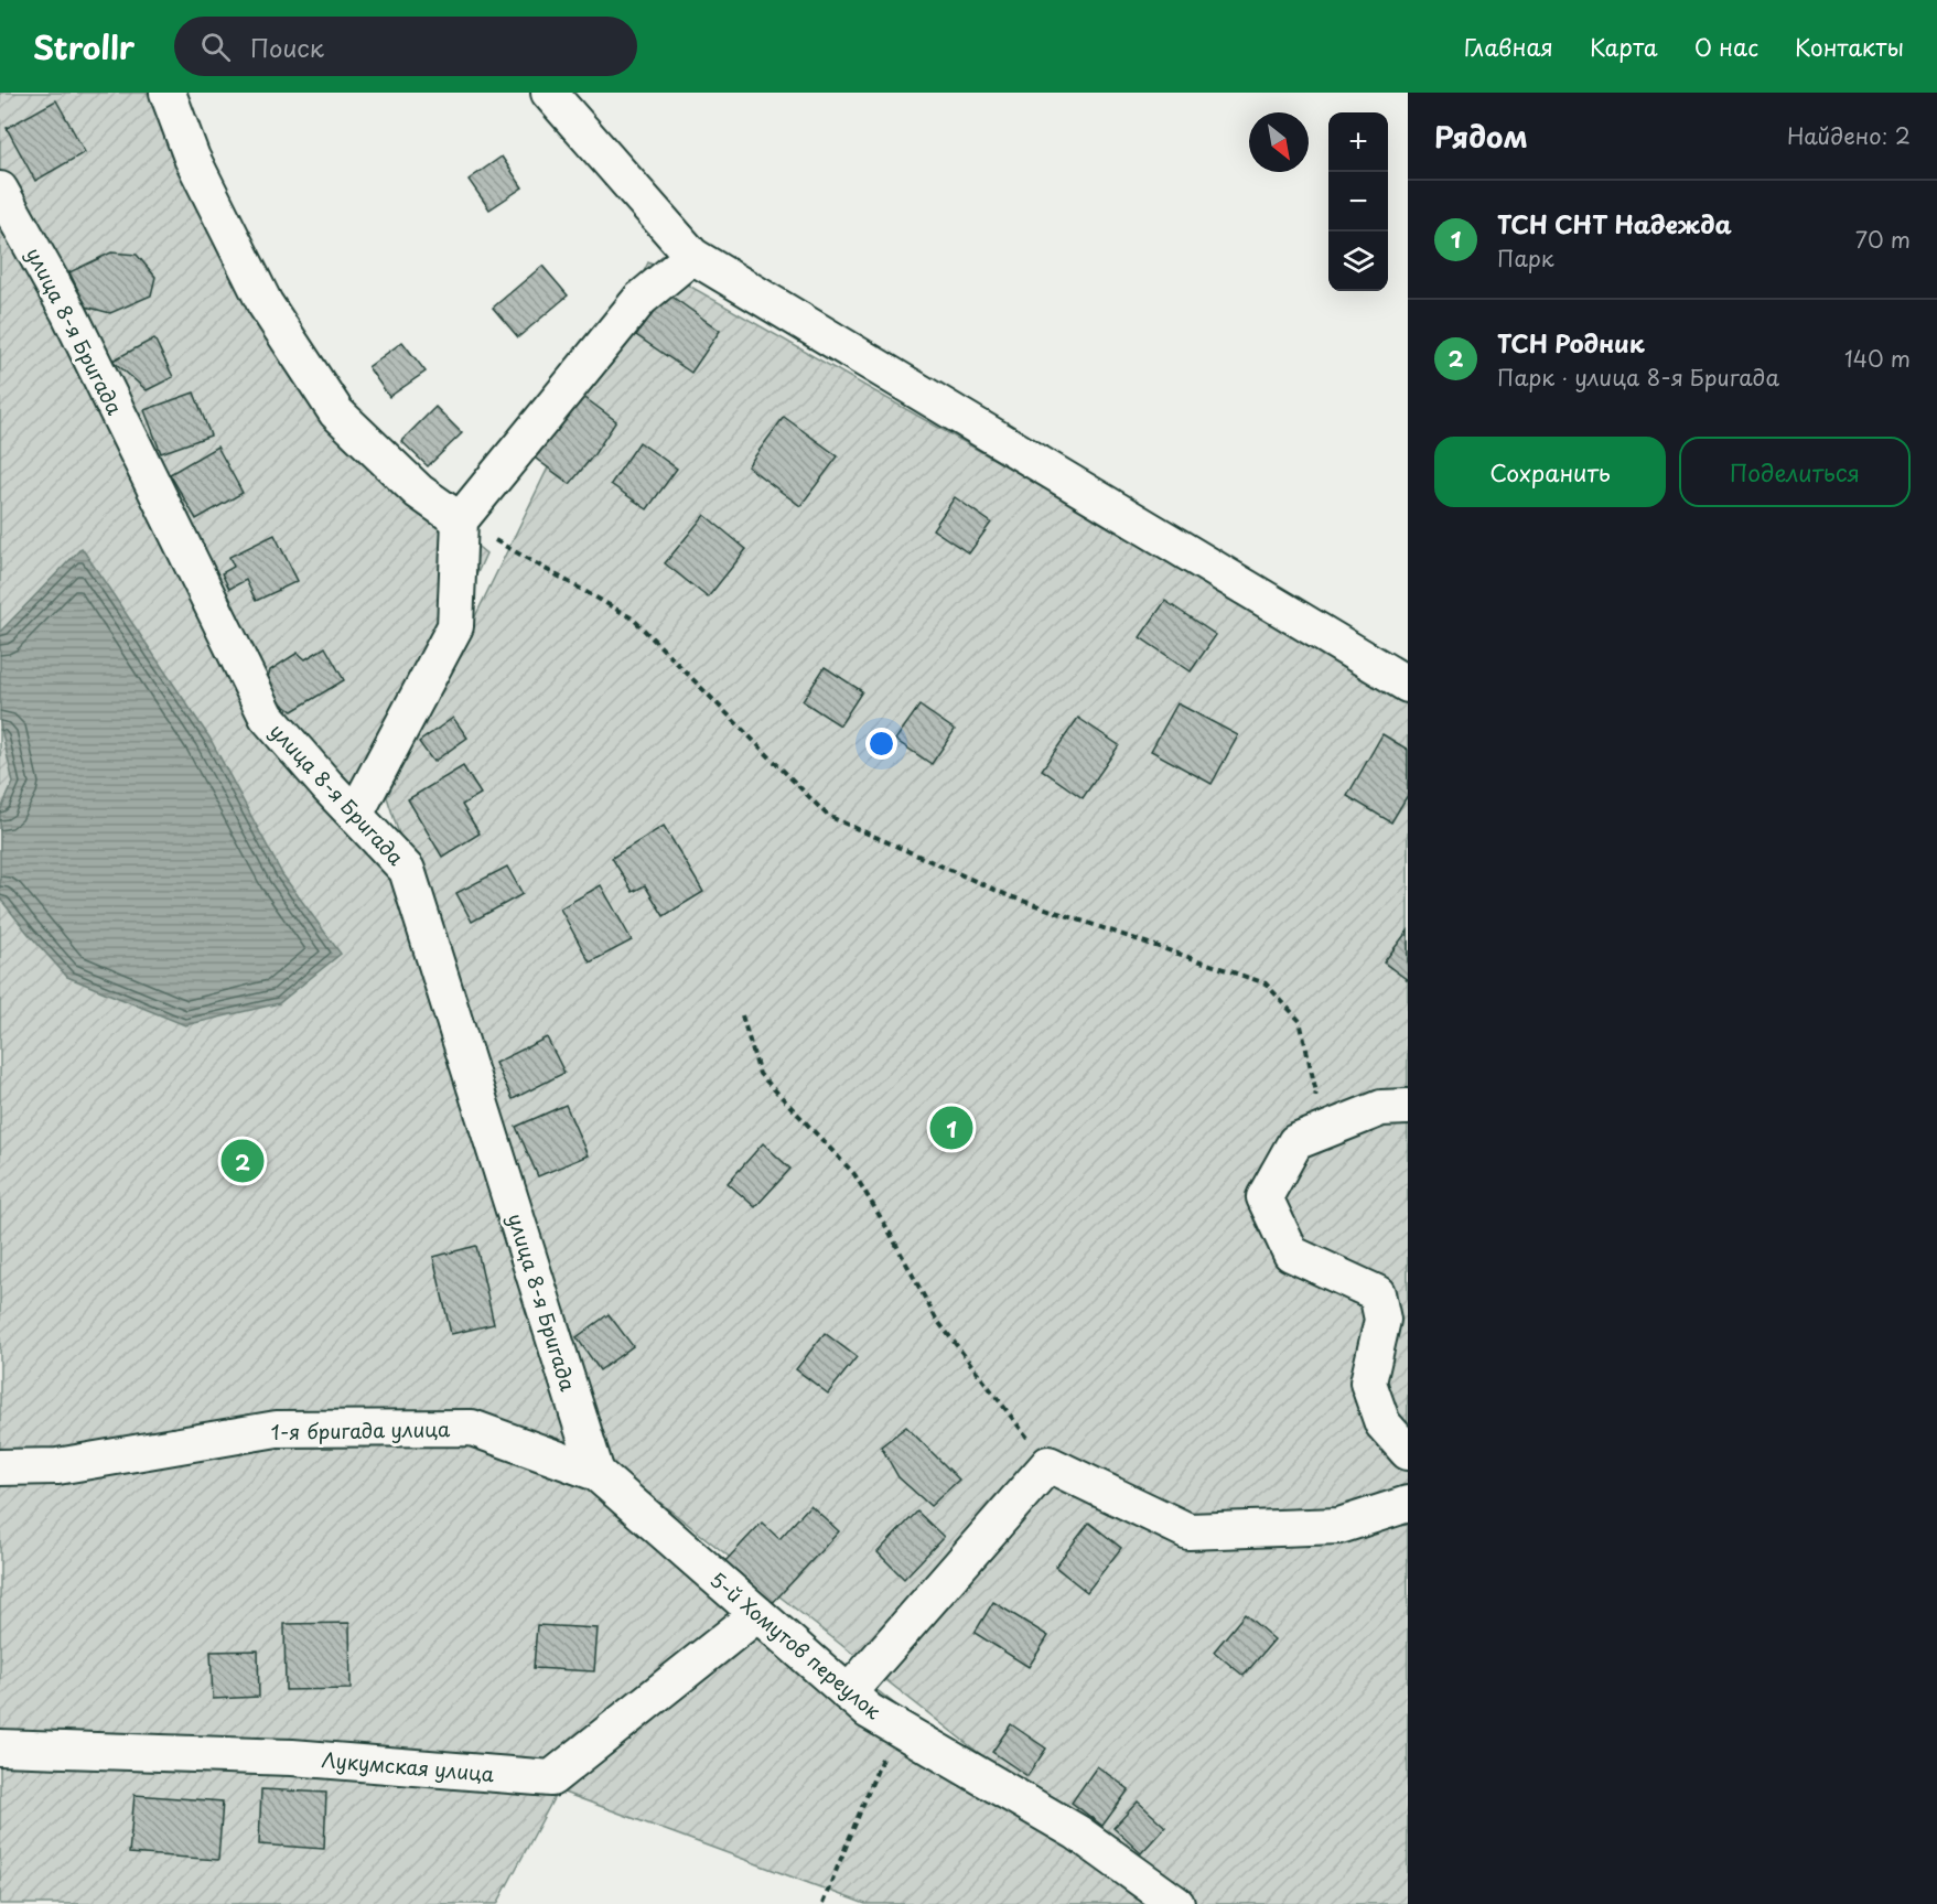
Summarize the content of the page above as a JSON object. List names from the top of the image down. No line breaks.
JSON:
{"streets":{"street":["улица 8-я Бригада","1-я бригада улица","5-й Хомутов переулок","Лукумская улица"]},"crossings":[["улица 8-я Бригада","1-я бригада улица"],["улица 8-я Бригада","5-й Хомутов переулок"],["1-я бригада улица","5-й Хомутов переулок"],["5-й Хомутов переулок","Лукумская улица"]],"north":"bottom right","page":{"header":"Strollr","search":"Поиск","nav":["Главная","Карта","О нас","Контакты"],"heading":["Рядом","Найдено: 2"],"map_buttons":["+","−"],"list":[{"mark":"1","name":"ТСН СНТ Надежда","note":"Парк","value":"70 m"},{"mark":"2","name":"ТСН Родник","note":"Парк · улица 8-я Бригада","value":"140 m"}],"buttons":["Сохранить","Поделиться"],"pins":["1","2"]}}
